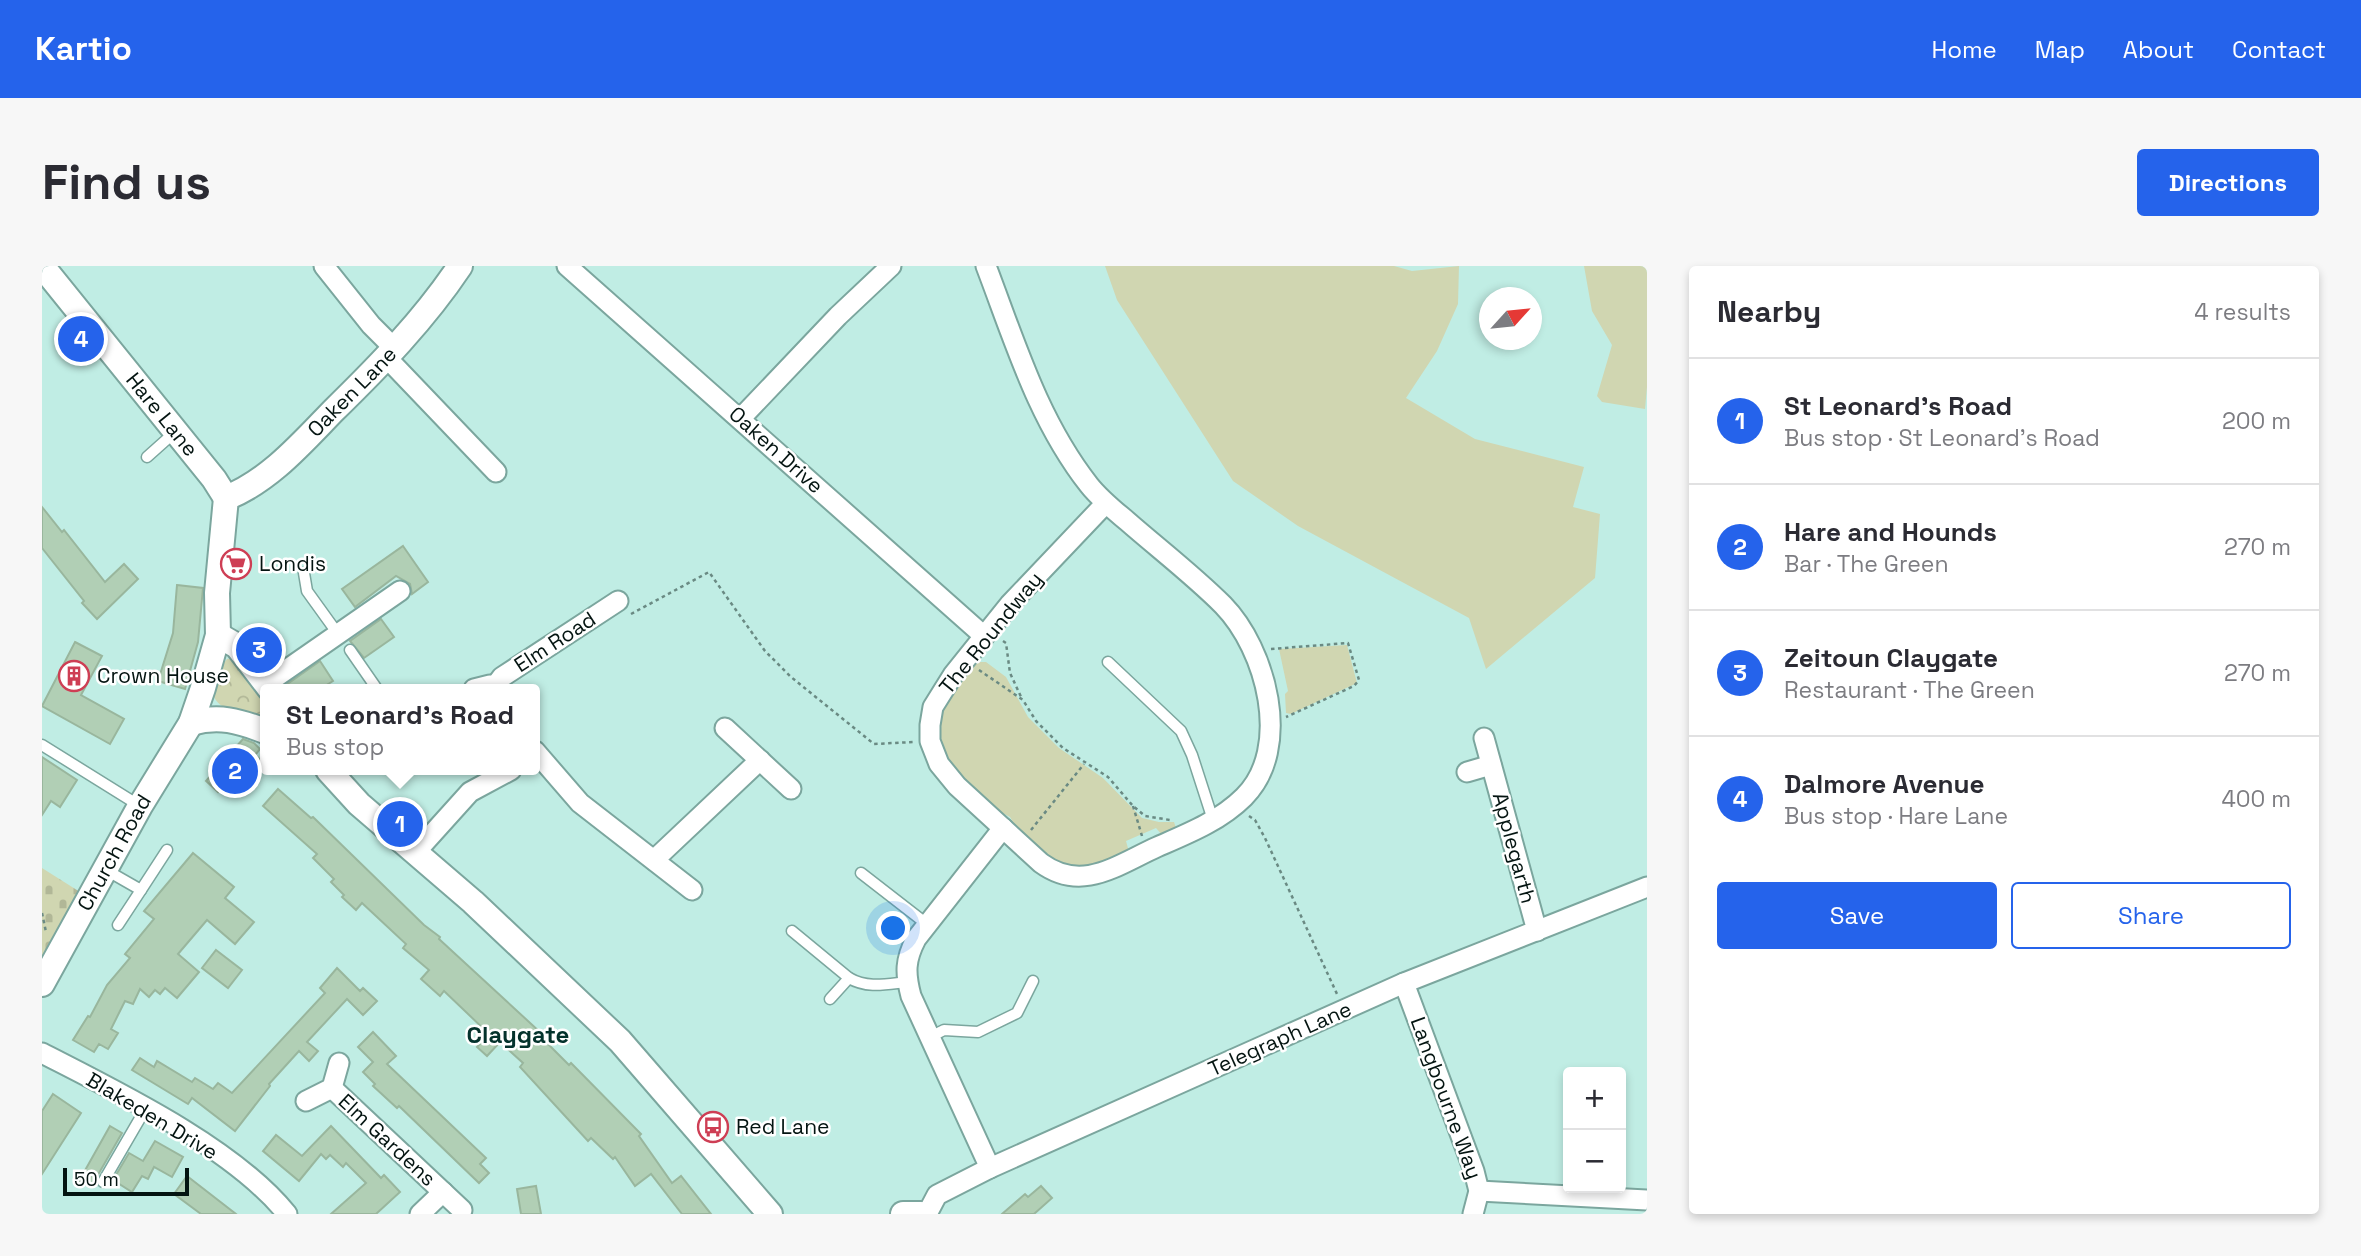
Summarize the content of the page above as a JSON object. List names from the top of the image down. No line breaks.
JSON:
{"streets":{"street":["Oaken Lane","Hare Lane","Oaken Drive","The Roundway","Elm Road","Applegarth","Church Road","Telegraph Lane","Langbourne Way","Blakeden Drive","Elm Gardens"]},"crossings":[["Oaken Lane","Hare Lane"],["Oaken Lane","Church Road"],["Hare Lane","Church Road"],["Oaken Drive","The Roundway"],["Applegarth","Telegraph Lane"],["Telegraph Lane","Langbourne Way"]],"districts":["Claygate"],"places":{"supermarket":["Londis"],"building":["Crown House"],"bus stop":["Red Lane"]},"scale_bar":"50 m","north":"top right","page":{"header":"Kartio","nav":["Home","Map","About","Contact"],"buttons":["Directions",["Save","Share"]],"title":"Find us","heading":["Nearby","4 results"],"pins":["4","3","2","1"],"list":[{"mark":"1","name":"St Leonard's Road","note":"Bus stop · St Leonard's Road","value":"200 m"},{"mark":"2","name":"Hare and Hounds","note":"Bar · The Green","value":"270 m"},{"mark":"3","name":"Zeitoun Claygate","note":"Restaurant · The Green","value":"270 m"},{"mark":"4","name":"Dalmore Avenue","note":"Bus stop · Hare Lane","value":"400 m"}],"popup":["St Leonard's Road","Bus stop"],"map_buttons":["+","−"],"scale":"50 m"}}
